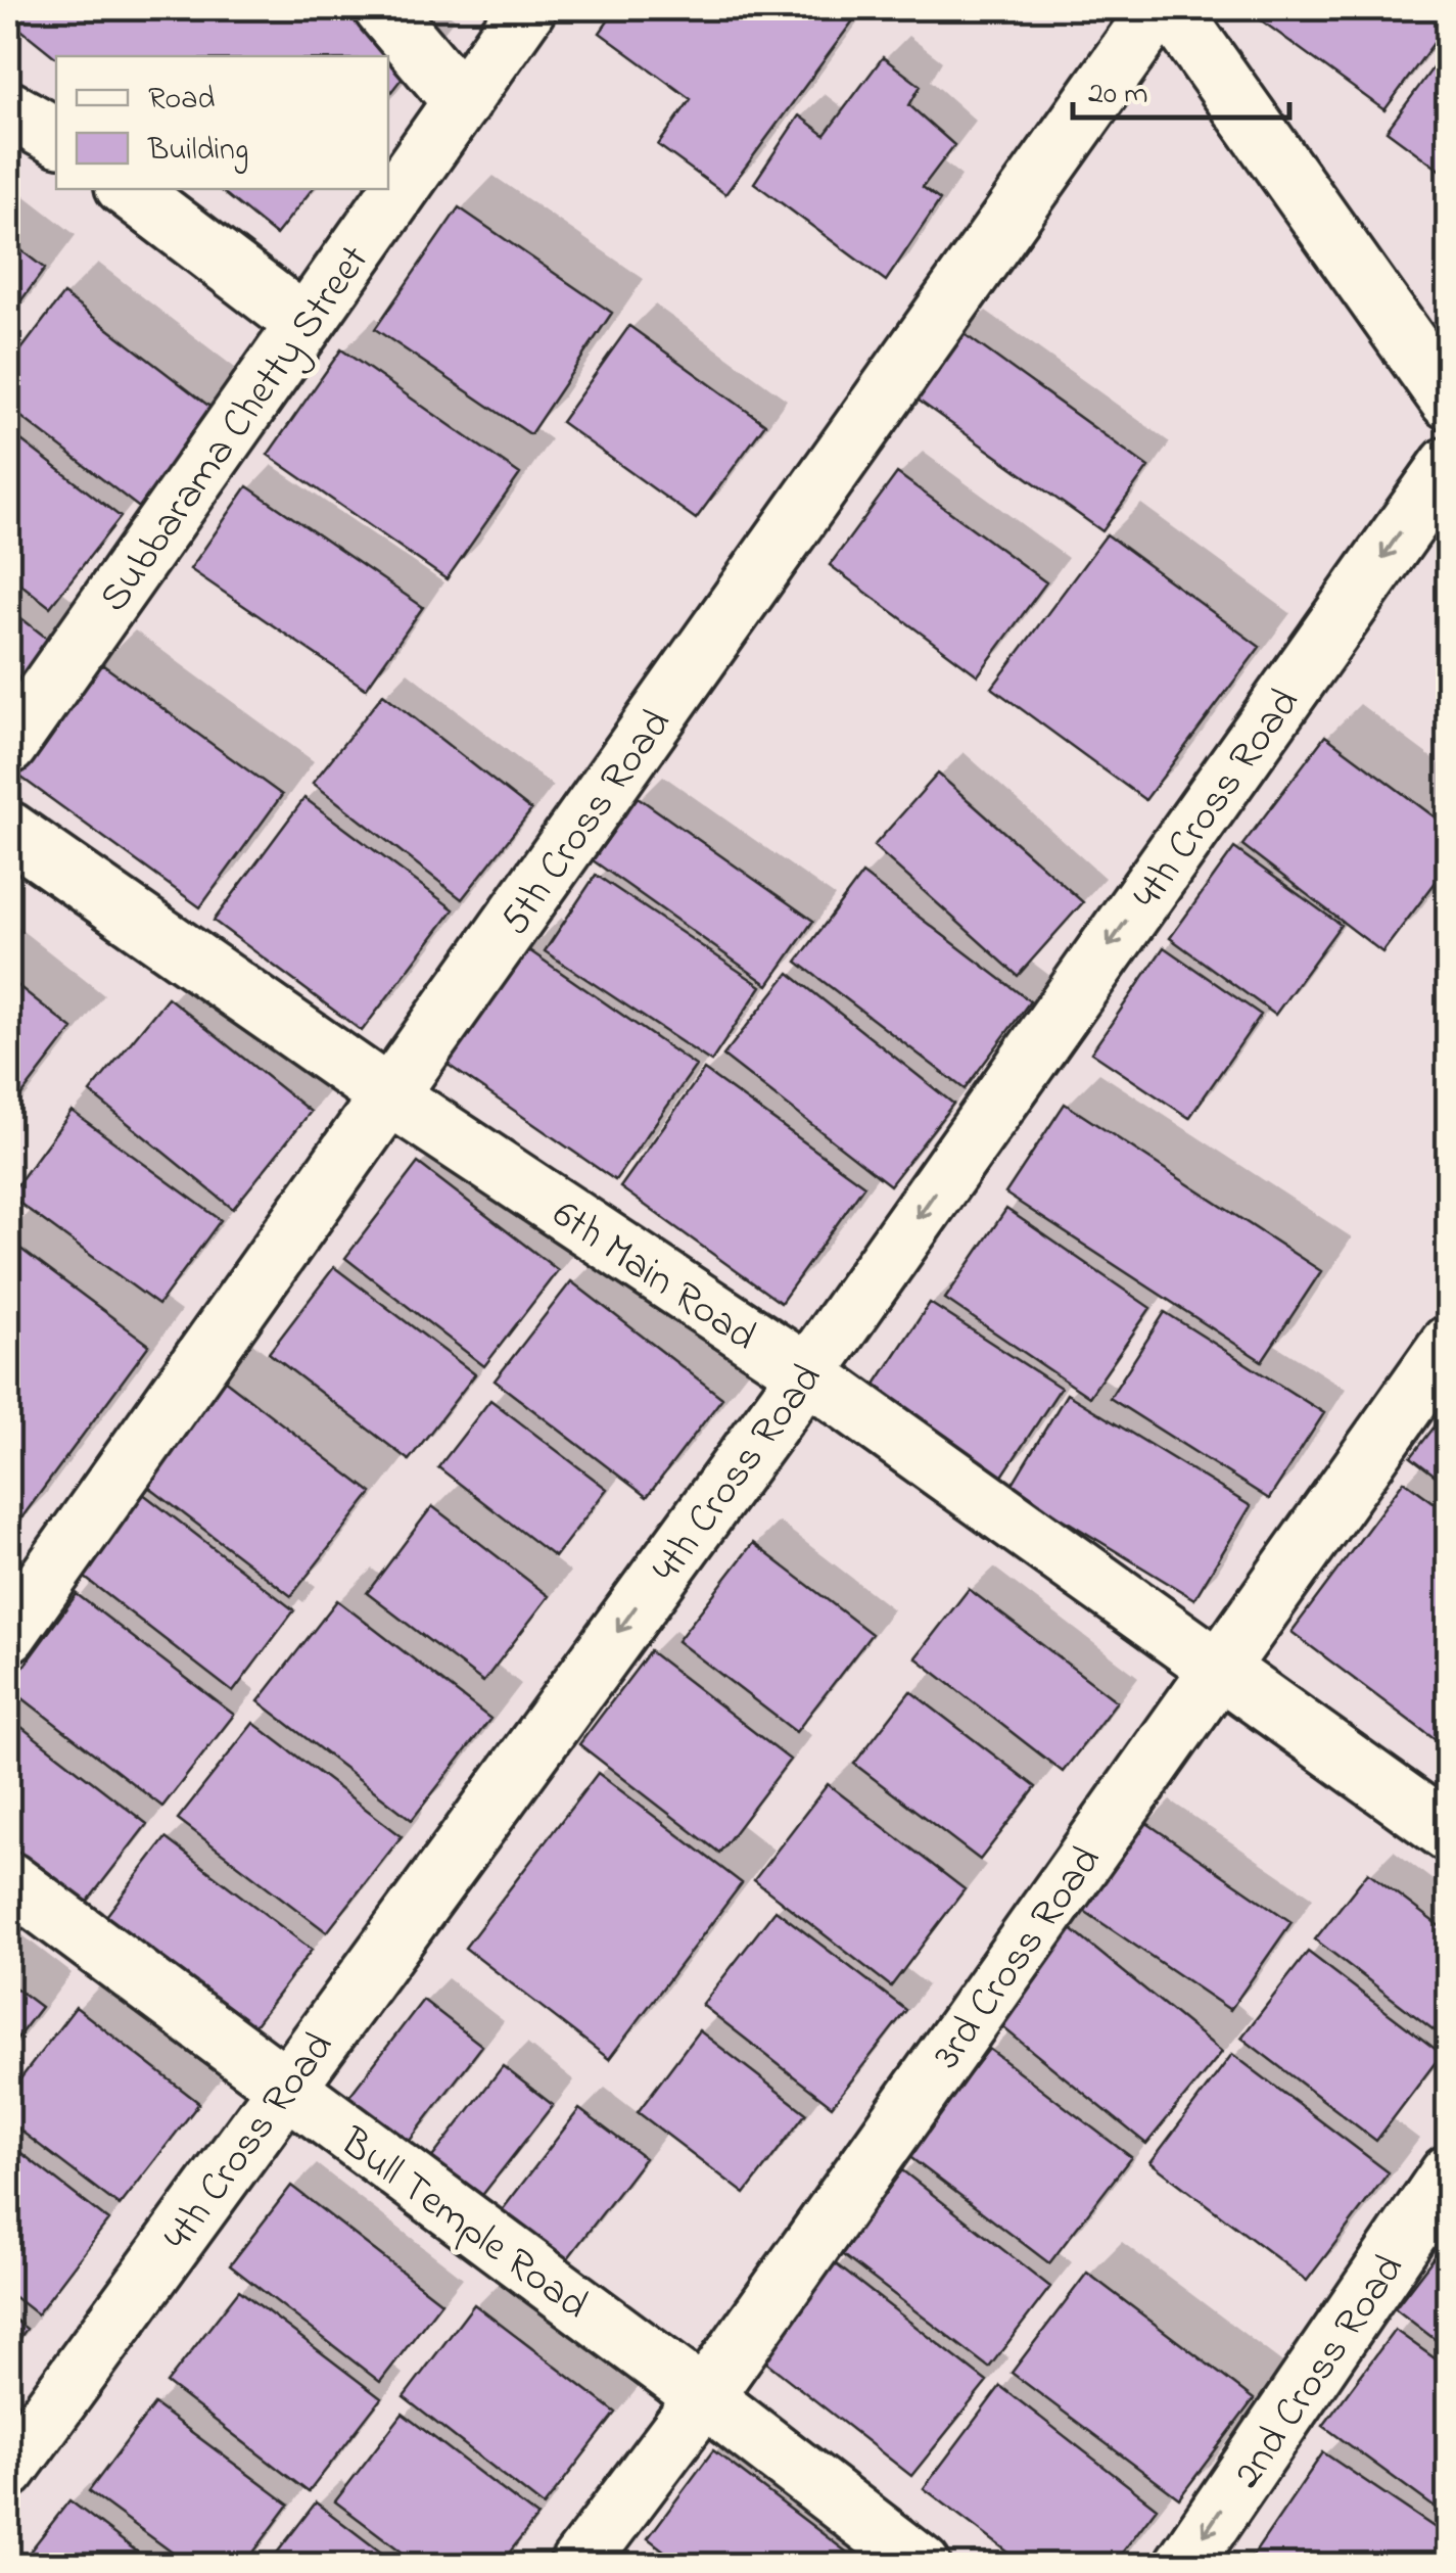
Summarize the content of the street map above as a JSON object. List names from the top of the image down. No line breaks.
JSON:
{"streets":{"street":["Subbarama Chetty Street","4th Cross Road","5th Cross Road","6th Main Road","3rd Cross Road","Bull Temple Road","2nd Cross Road"]},"crossings":[["4th Cross Road","6th Main Road"],["4th Cross Road","Bull Temple Road"],["5th Cross Road","6th Main Road"],["6th Main Road","3rd Cross Road"],["3rd Cross Road","Bull Temple Road"]],"one_way":["4th Cross Road","2nd Cross Road"],"legend":["Road","Building"],"scale_bar":"20 m"}
